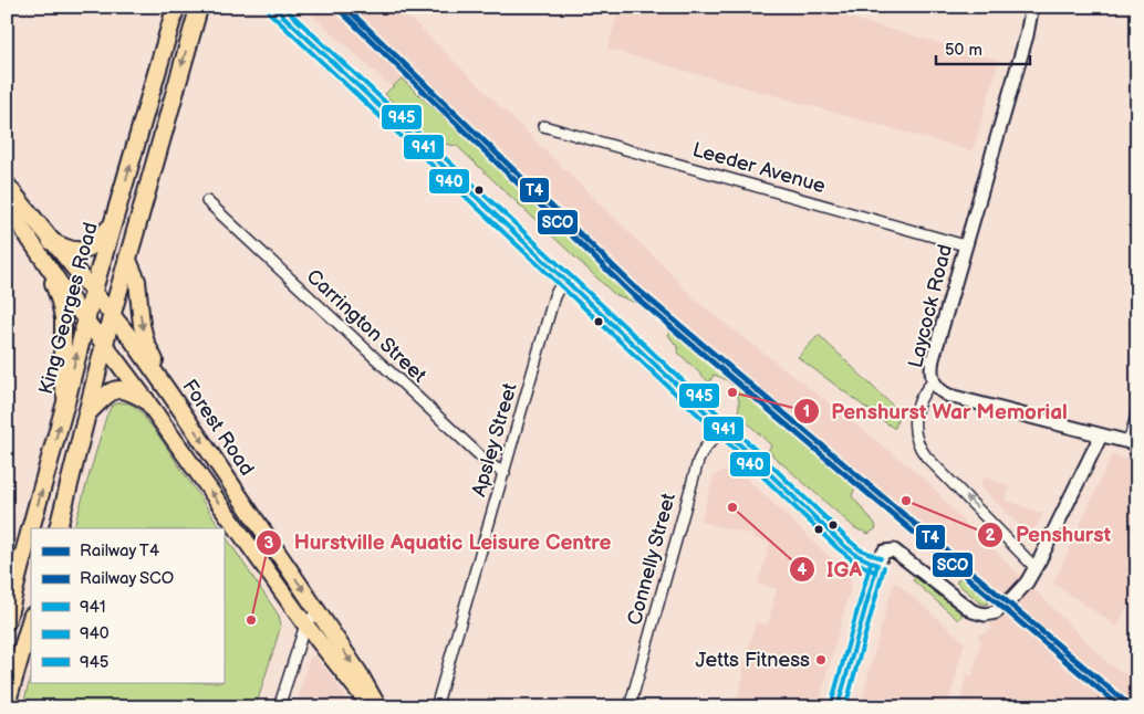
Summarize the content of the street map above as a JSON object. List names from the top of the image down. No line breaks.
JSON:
{"streets":{"highway":["King Georges Road"],"main road":["Forest Road"],"street":["Leeder Avenue","Laycock Road","Carrington Street","Apsley Street","Connelly Street"]},"crossings":[["Leeder Avenue","Laycock Road"],["King Georges Road","Forest Road"],["Carrington Street","Apsley Street"]],"places":["Penshurst War Memorial","Penshurst","IGA","Hurstville Aquatic Leisure Centre","Jetts Fitness"],"lines":["rail line T4","transit line 941","transit line 945","rail line SCO","transit line 940"],"legend":["Railway T4","Railway SCO","941","940","945"],"scale_bar":"50 m"}
